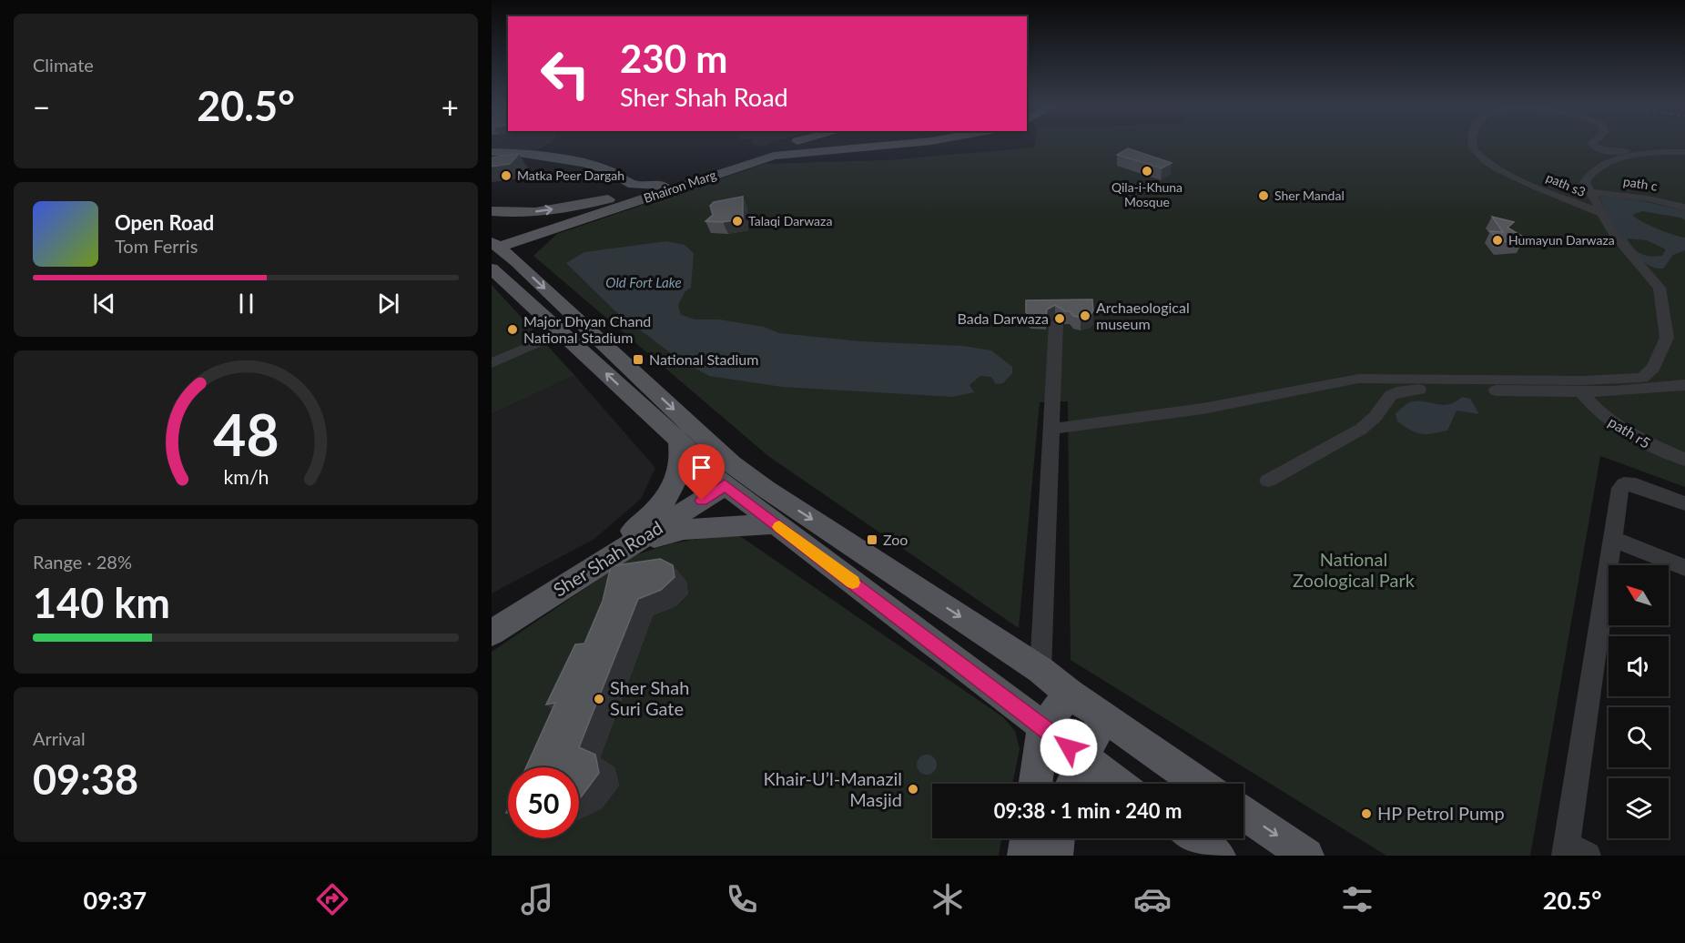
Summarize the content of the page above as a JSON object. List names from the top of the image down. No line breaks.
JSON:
{"streets":{"main road":["Bhairon Marg","Sher Shah Road"],"street":["path c","path s3","path r5"]},"water":["Old Fort Lake"],"parks":["National Zoological Park"],"places":{"other":["Qila-i-Khuna Mosque","Matka Peer Dargah","Sher Mandal","Talaqi Darwaza","Humayun Darwaza","Archaeological museum","Bada Darwaza","Major Dhyan Chand National Stadium","Sher Shah Suri Gate","Khair-U’l-Manazil Masjid","HP Petrol Pump"],"transit":["National Stadium","Zoo"]},"north":"top left","page":{"tile":["Climate",["Range · 28%","140 km"],["Arrival","09:38"]],"turn":["230 m","Sher Shah Road"],"heat":["−","20.5°","+"],"song":["Open Road","Tom Ferris"],"limit":"50","trip":"09:38 · 1 min · 240 m","tabs":["09:37","20.5°"],"gauge":["48","km/h"]}}
